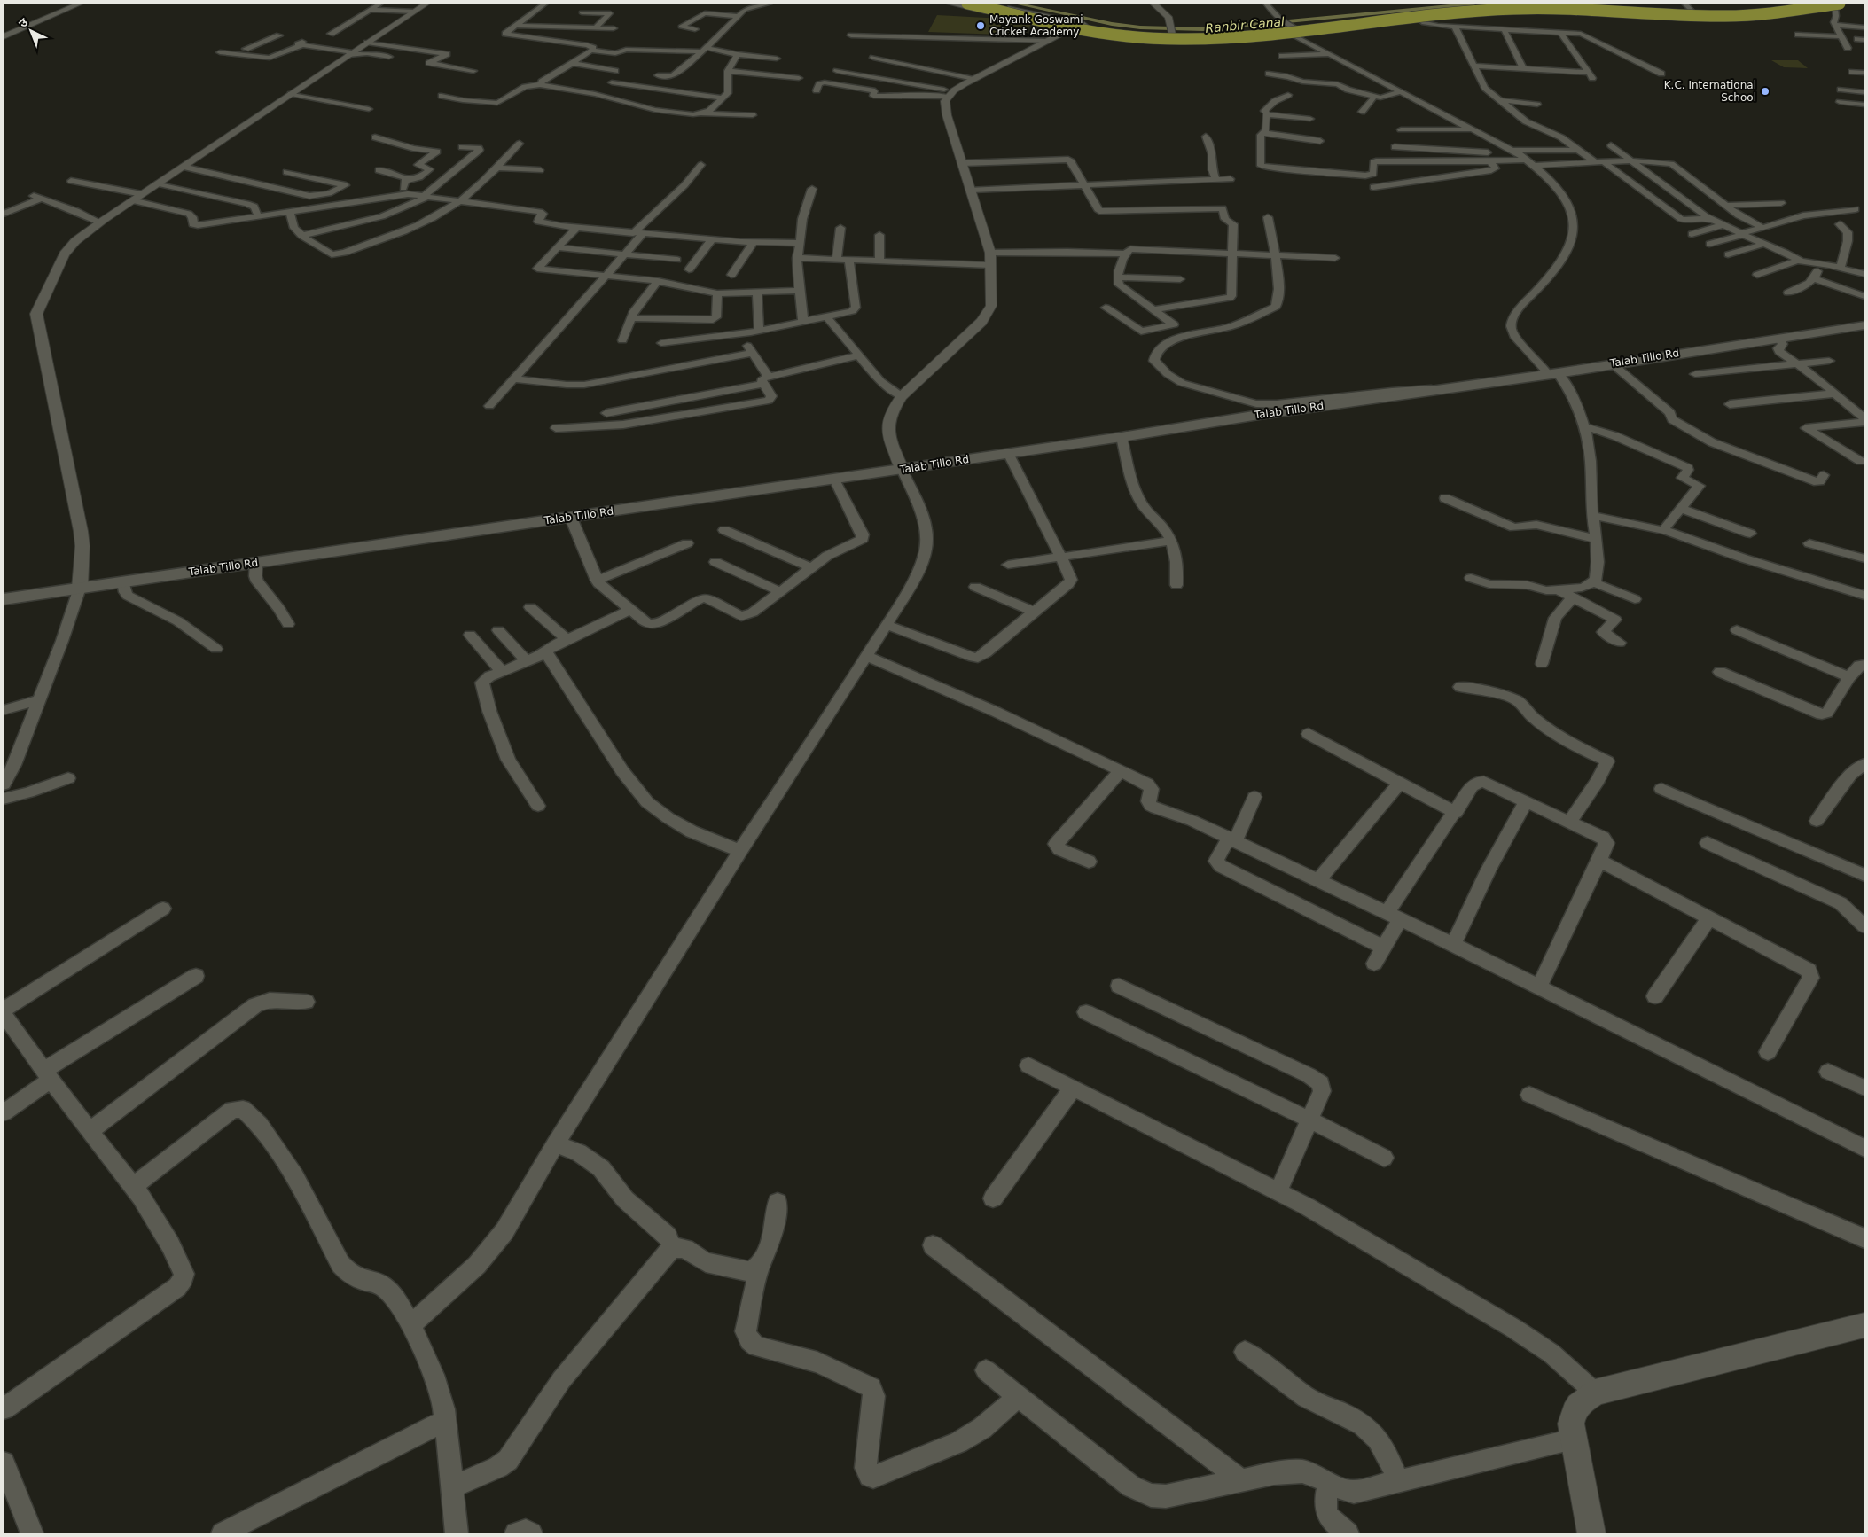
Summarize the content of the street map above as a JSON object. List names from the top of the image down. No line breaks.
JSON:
{"streets":{"main road":["Talab Tillo Rd"]},"water":["Ranbir Canal"],"places":["Mayank Goswami Cricket Academy","K.C. International School"],"north":"top left"}
